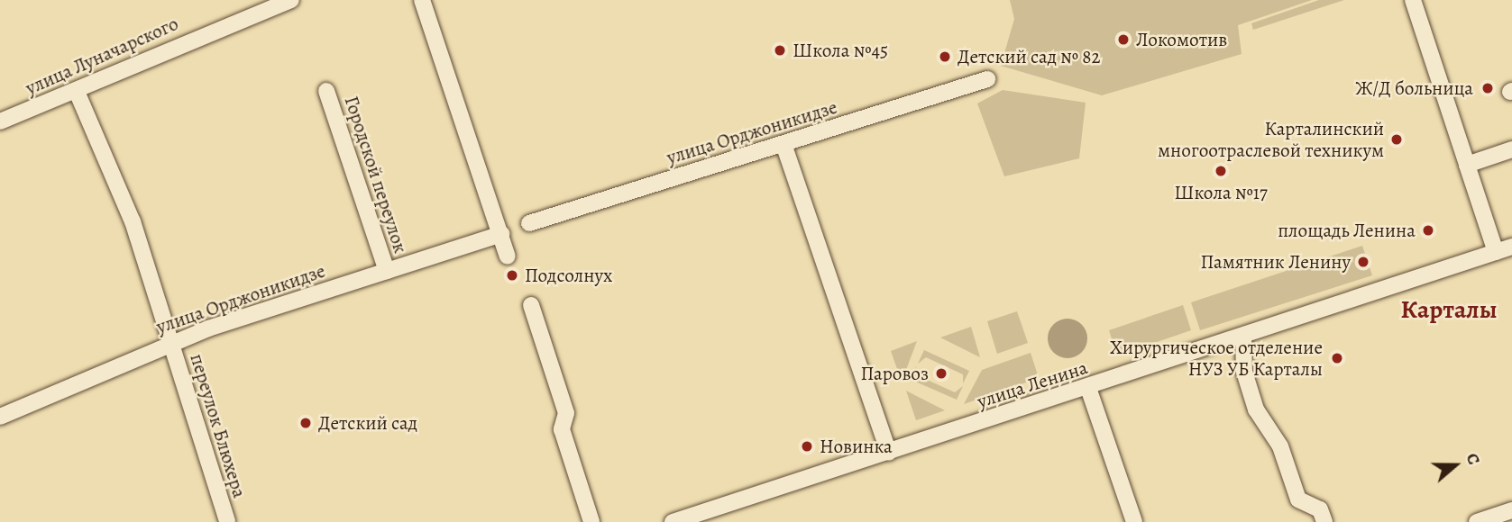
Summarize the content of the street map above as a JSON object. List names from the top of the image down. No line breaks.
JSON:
{"streets":{"street":["улица Луначарского","улица Орджоникидзе","Городской переулок","улица Ленина","переулок Блюхера"]},"crossings":[["улица Луначарского","переулок Блюхера"],["улица Орджоникидзе","Городской переулок"],["улица Орджоникидзе","переулок Блюхера"]],"districts":["Карталы"],"places":["Локомотив","Школа №45","Детский сад № 82","Ж/Д больница","Карталинский многоотраслевой техникум","Школа №17","площадь Ленина","Памятник Ленину","Подсолнух","Хирургическое отделение НУЗ УБ Карталы","Паровоз","Детский сад","Новинка"],"north":"right"}
